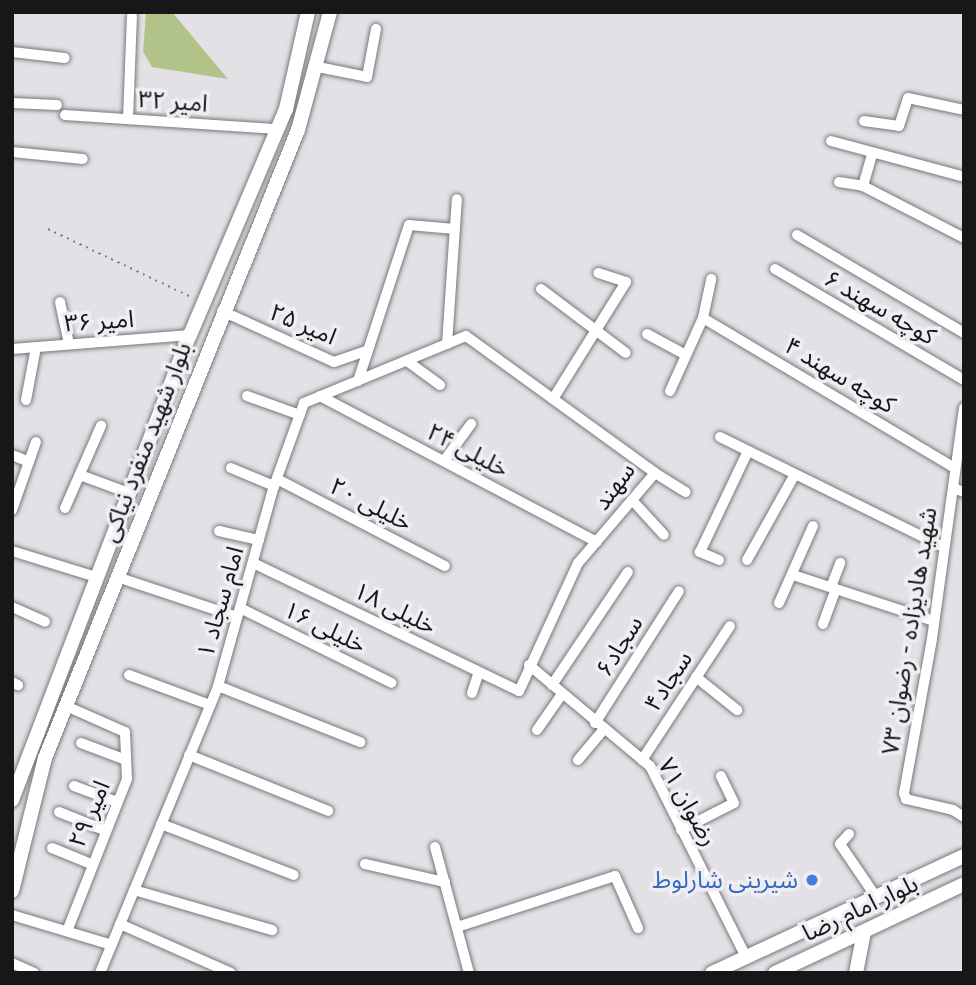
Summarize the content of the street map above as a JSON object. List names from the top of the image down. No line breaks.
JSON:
{"streets":{"main road":["بلوار شهید منفرد نیاکی","بلوار امام رضا"],"street":["امیر ۳۲","کوچه سهند ۶","امیر ۳۶","امیر ۲۵","کوچه سهند ۴","خلیلی ۲۴","سهند","خلیلی ۲۰","امام سجاد ۱","خلیلی ۱۸","خلیلی ۱۶","شهید هادیزاده - رضوان ۷۳","سجاد۶","سجاد۴","رضوان ۷۱","امیر ۲۹"]},"crossings":[["امیر ۳۲","بلوار شهید منفرد نیاکی"],["امیر ۳۶","بلوار شهید منفرد نیاکی"],["امیر ۲۵","بلوار شهید منفرد نیاکی"],["کوچه سهند ۴","شهید هادیزاده - رضوان ۷۳"],["بلوار شهید منفرد نیاکی","خلیلی ۱۶"],["بلوار شهید منفرد نیاکی","امیر ۲۹"],["خلیلی ۲۴","سهند"],["خلیلی ۲۴","امام سجاد ۱"],["سهند","امام سجاد ۱"],["سهند","خلیلی ۱۸"],["سهند","رضوان ۷۱"],["خلیلی ۲۰","امام سجاد ۱"],["امام سجاد ۱","خلیلی ۱۸"],["امام سجاد ۱","خلیلی ۱۶"],["سجاد۶","رضوان ۷۱"],["سجاد۴","رضوان ۷۱"],["رضوان ۷۱","بلوار امام رضا"]],"places":["شیرینی شارلوط"]}
